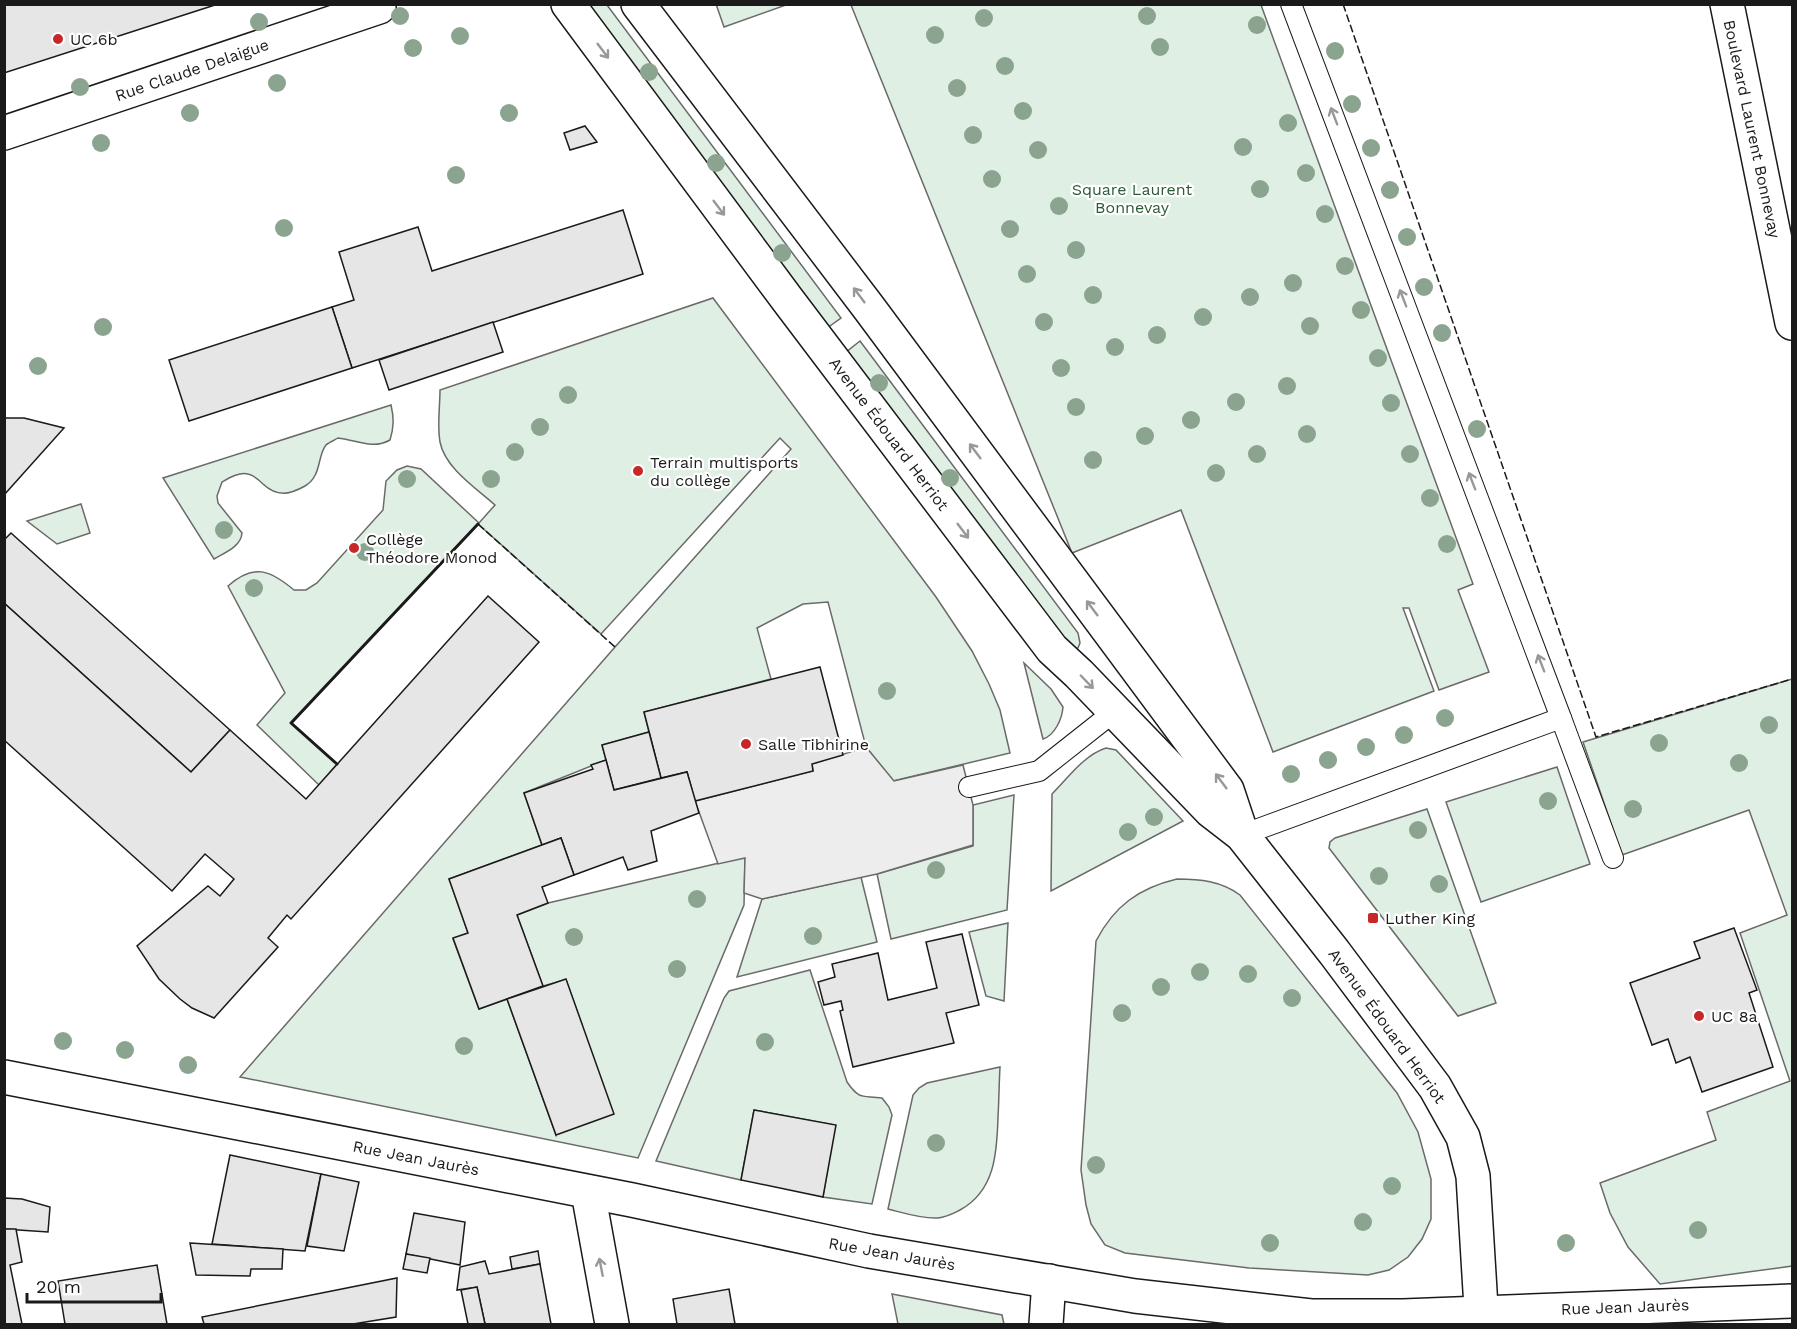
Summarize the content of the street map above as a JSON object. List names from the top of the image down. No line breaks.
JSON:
{"streets":{"main road":["Rue Claude Delaigue","Boulevard Laurent Bonnevay","Avenue Édouard Herriot","Rue Jean Jaurès"]},"crossings":[["Avenue Édouard Herriot","Rue Jean Jaurès"]],"parks":["Square Laurent Bonnevay"],"places":{"other":["UC 6b","Terrain multisports du collège","Collège Théodore Monod","Salle Tibhirine","UC 8a"],"transit":["Luther King"]},"scale_bar":"20 m"}
